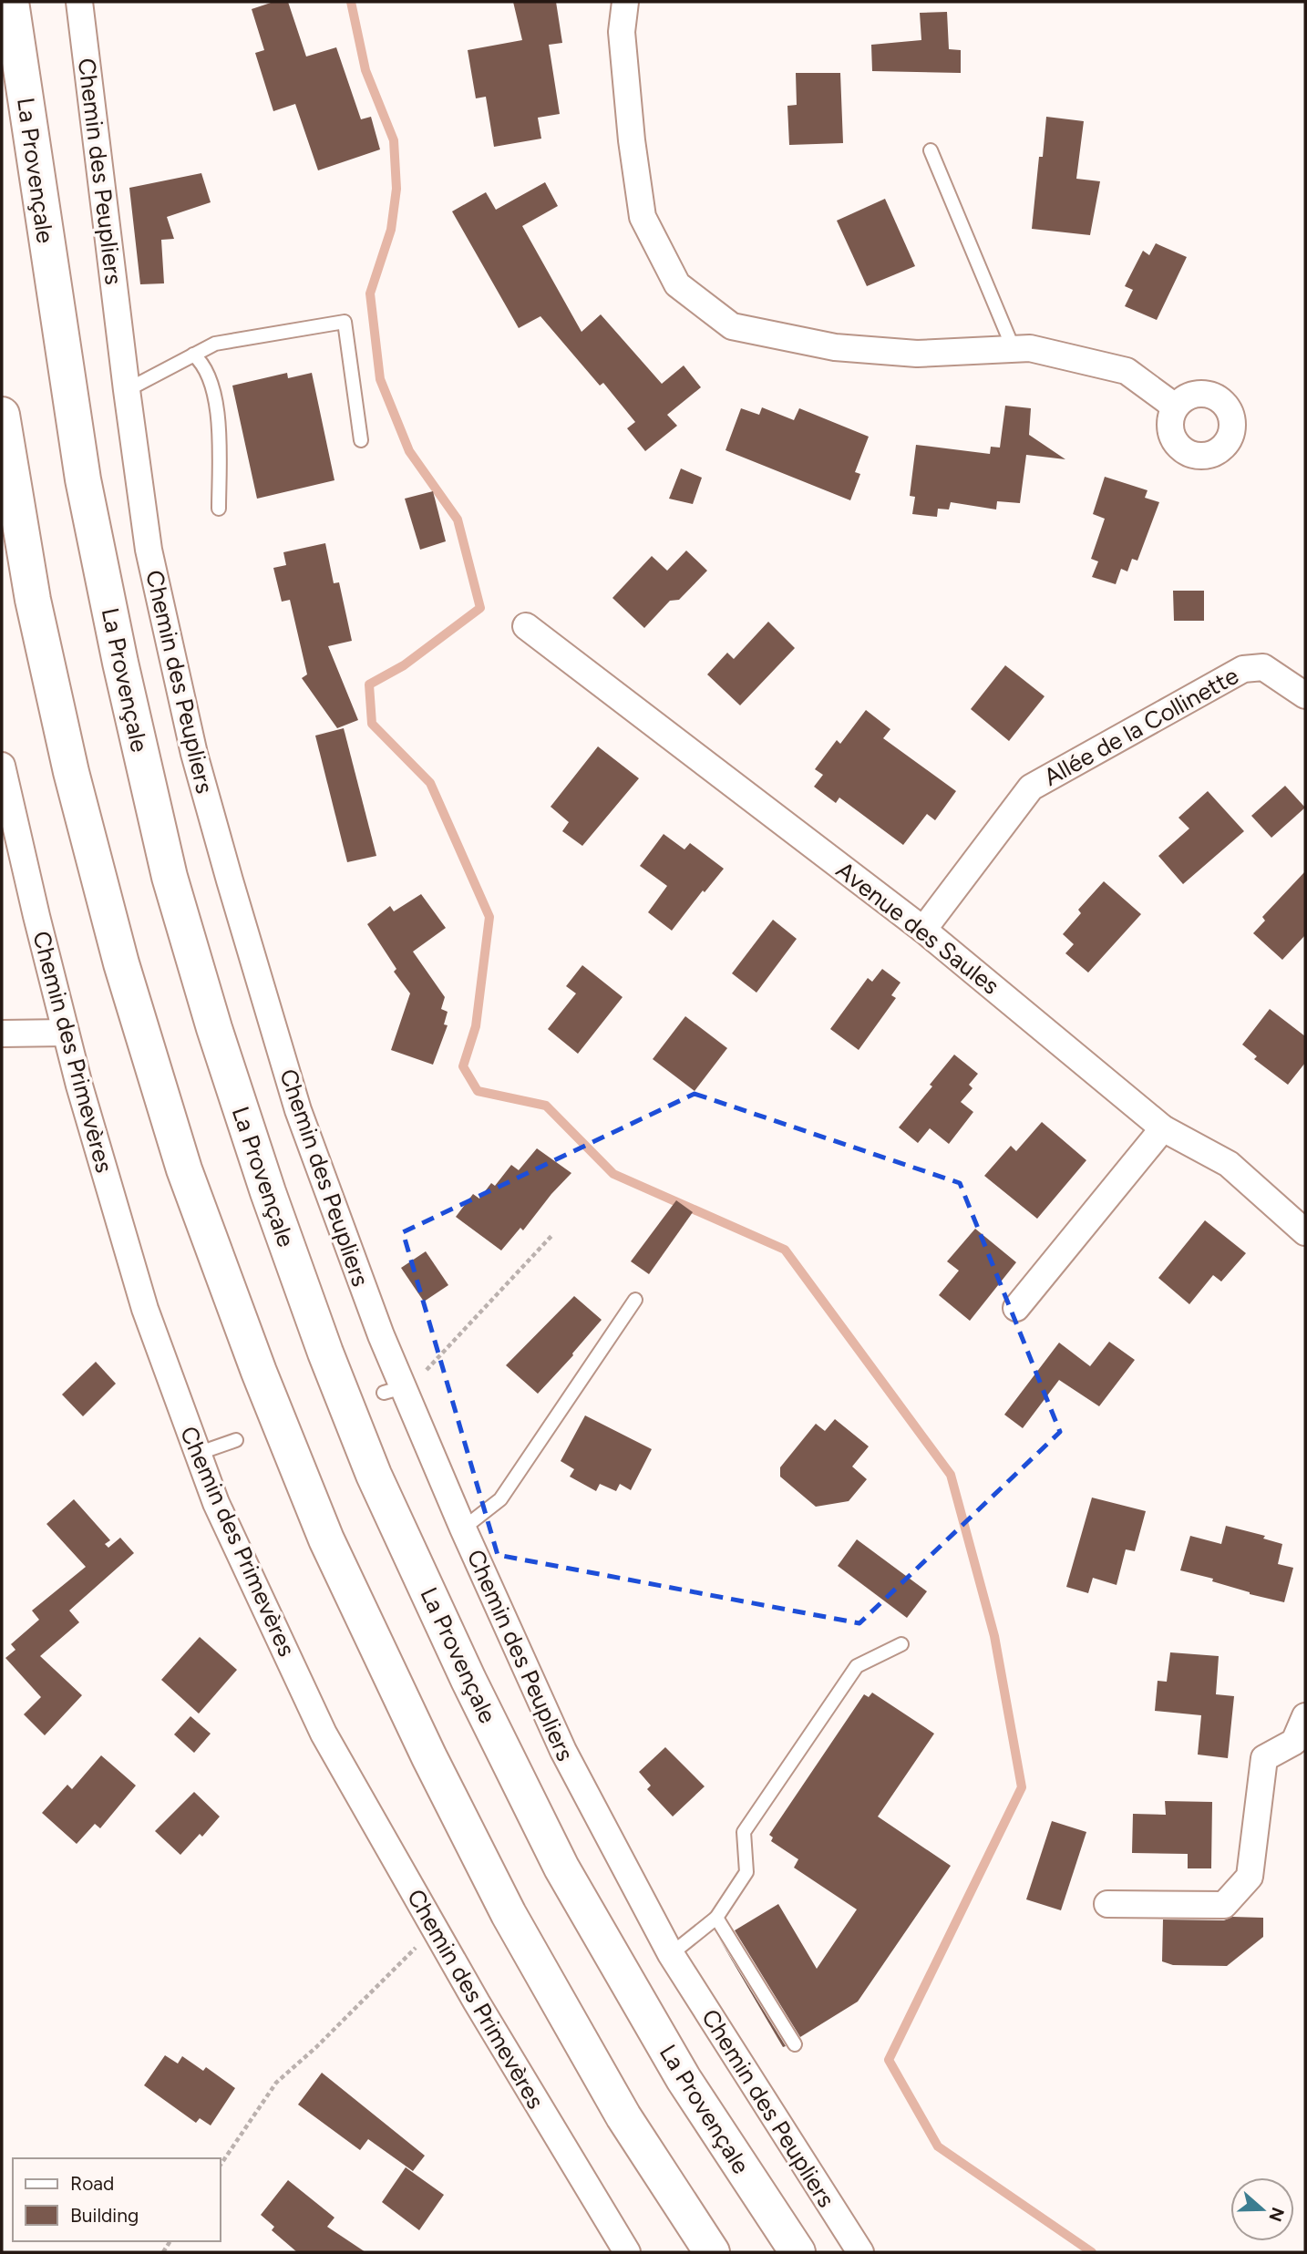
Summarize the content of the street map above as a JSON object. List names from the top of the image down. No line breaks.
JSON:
{"streets":{"highway":["La Provençale"],"street":["Chemin des Peupliers","Allée de la Collinette","Avenue des Saules","Chemin des Primevères"]},"crossings":[["Allée de la Collinette","Avenue des Saules"]],"legend":["Road","Building"],"north":"right"}
